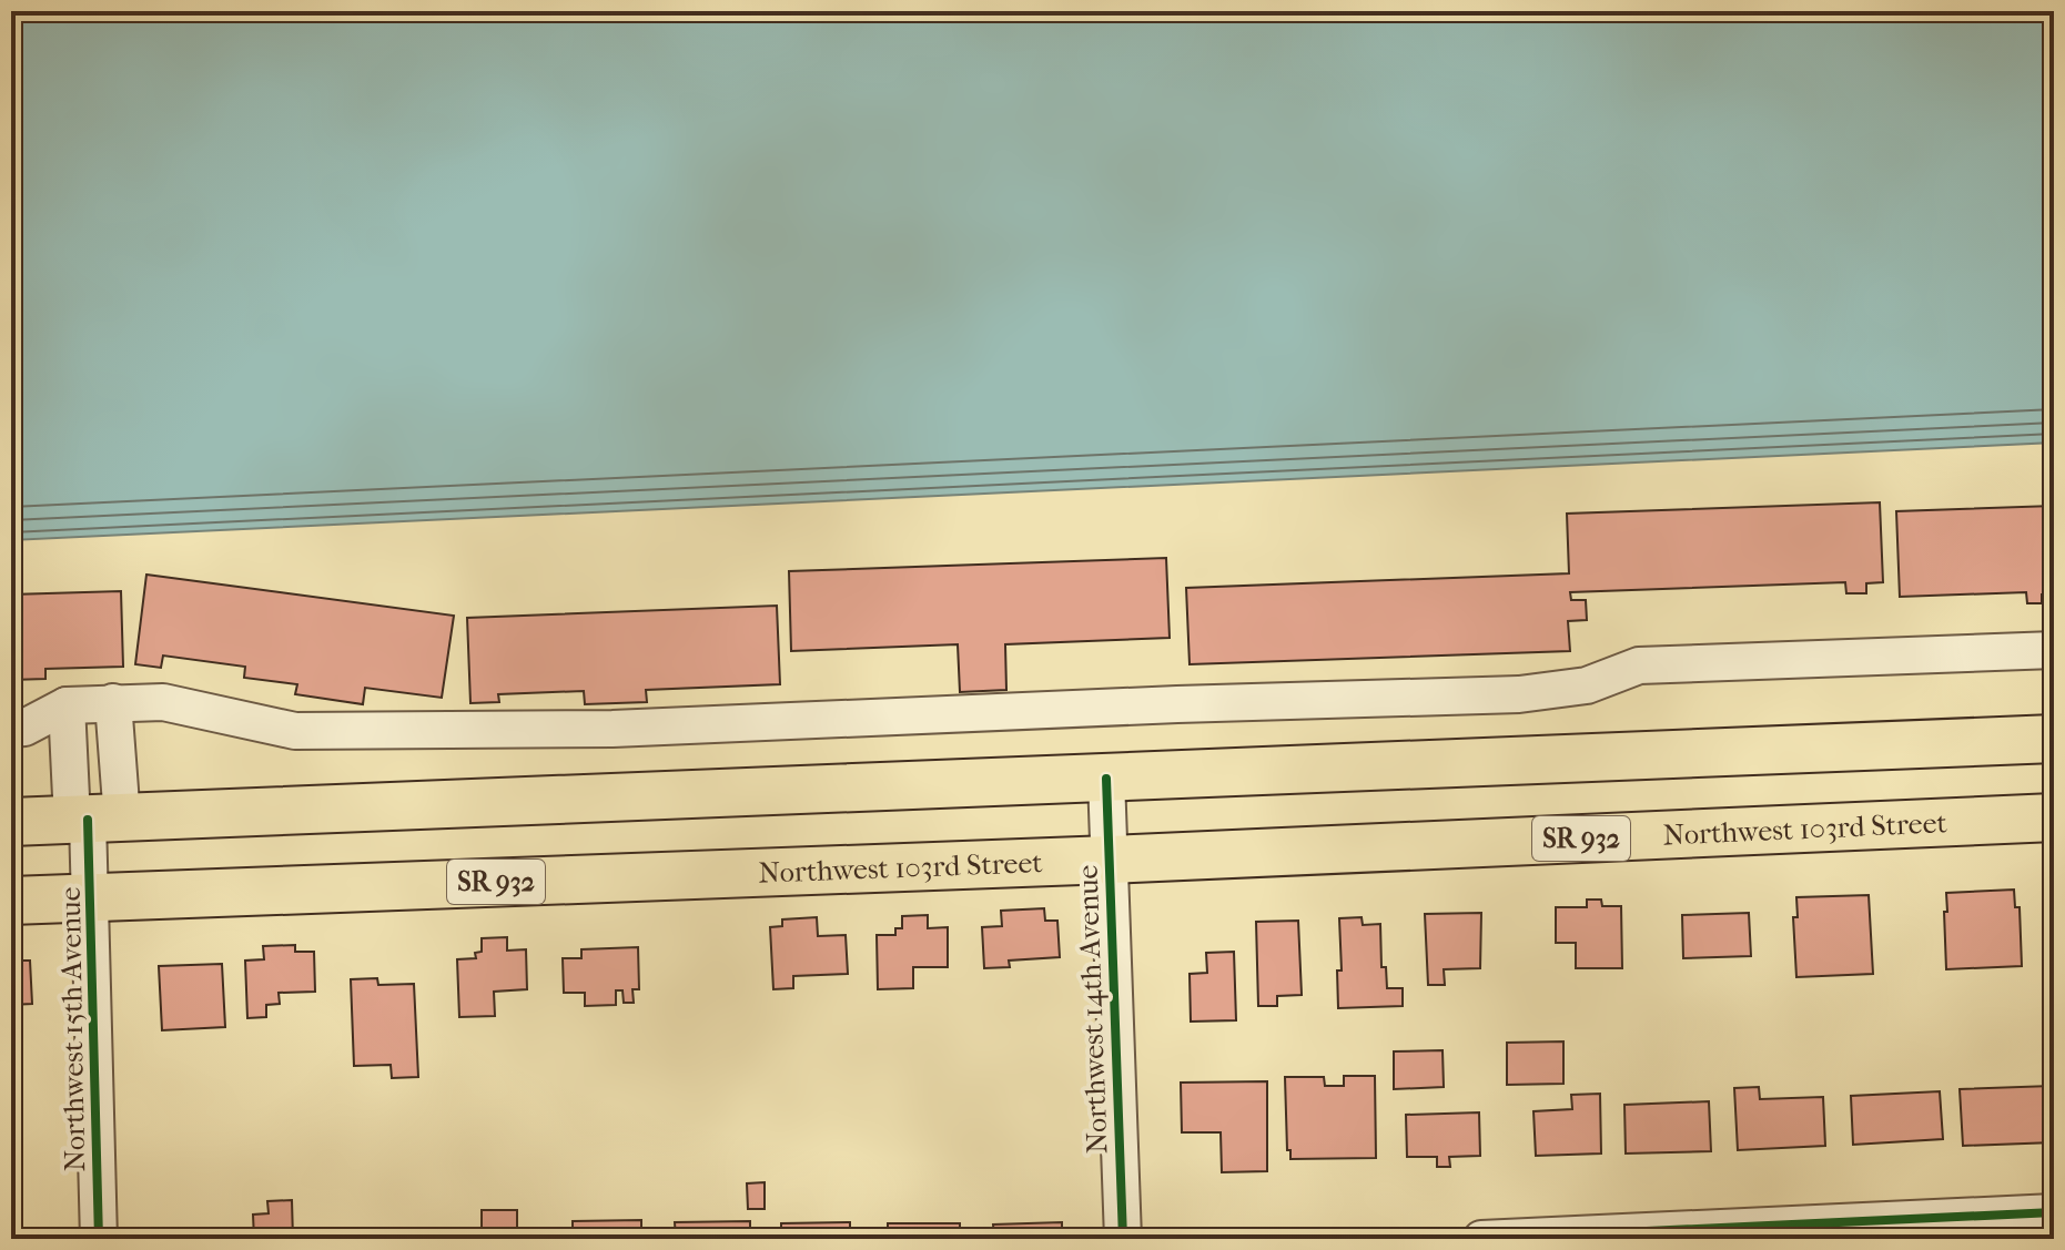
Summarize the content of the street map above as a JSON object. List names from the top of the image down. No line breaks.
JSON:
{"streets":{"main road":["Northwest 103rd Street","SR 932"],"street":["Northwest 14th Avenue","Northwest 15th Avenue"]},"crossings":[["Northwest 103rd Street","Northwest 14th Avenue"],["Northwest 103rd Street","Northwest 15th Avenue"]]}
